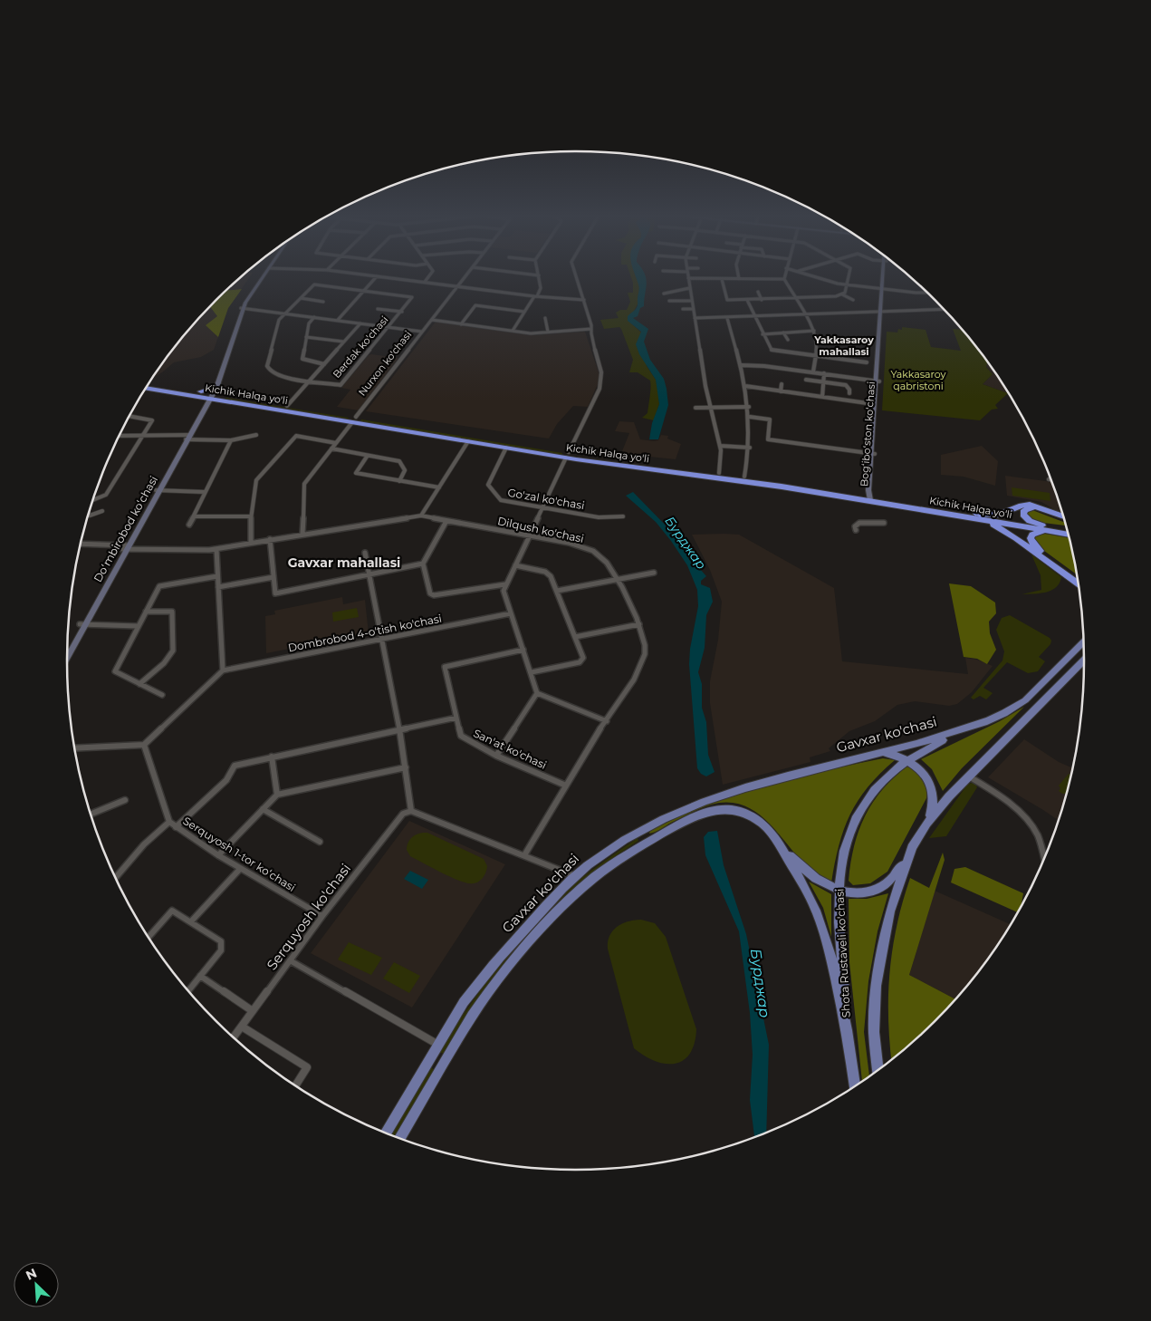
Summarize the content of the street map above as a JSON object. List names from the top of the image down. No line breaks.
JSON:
{"streets":{"highway":["Kichik Halqa yo'li"],"main road":["Bogʻiboʻston koʻchasi","Doʻmbirobod koʻchasi","Gavxar ko'chasi","Shota Rustaveli ko'chasi"],"street":["Berdak ko'chasi","Nurxon ko'chasi","Go'zal ko'chasi","Dilqush ko'chasi","Dombrobod 4-o'tish ko'chasi","San'at ko'chasi","Serquyosh 1-tor koʻchasi","Serquyosh ko'chasi"]},"crossings":[["Nurxon ko'chasi","Kichik Halqa yo'li"],["Nurxon ko'chasi","Dilqush ko'chasi"],["Kichik Halqa yo'li","Bogʻiboʻston koʻchasi"],["Kichik Halqa yo'li","Go'zal ko'chasi"],["Kichik Halqa yo'li","Doʻmbirobod koʻchasi"],["Doʻmbirobod koʻchasi","Dilqush ko'chasi"],["Dilqush ko'chasi","San'at ko'chasi"],["Gavxar ko'chasi","Shota Rustaveli ko'chasi"],["Serquyosh 1-tor koʻchasi","Serquyosh ko'chasi"]],"districts":["Yakkasaroy mahallasi","Gavxar mahallasi"],"water":["Бурджар"],"parks":["Yakkasaroy qabristoni"],"north":"top left"}
